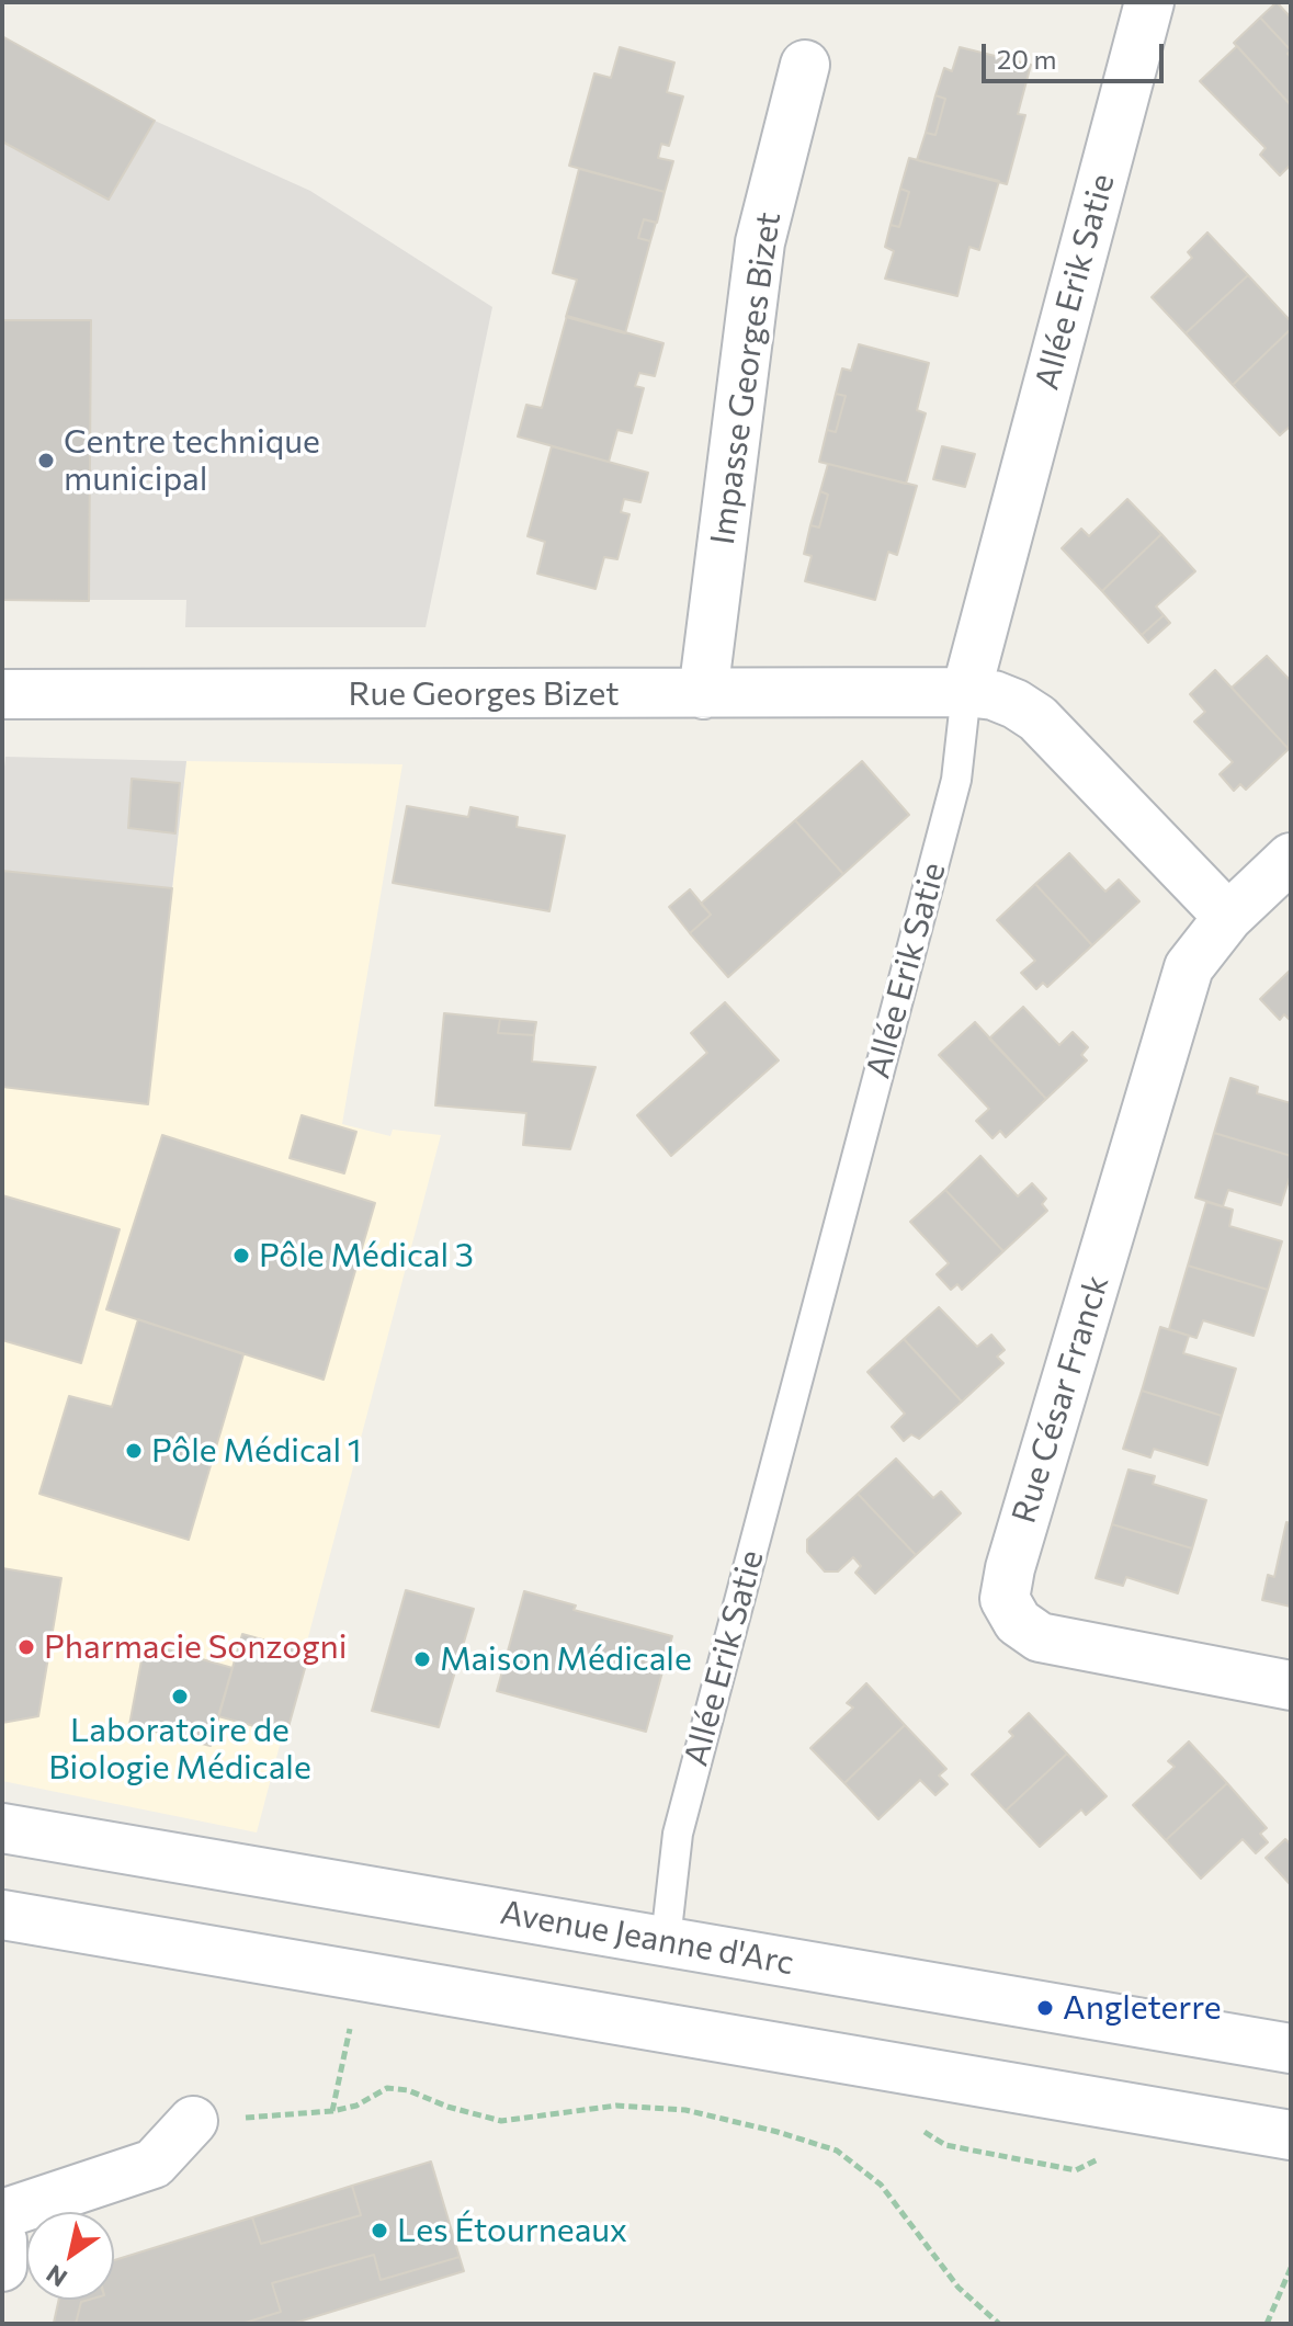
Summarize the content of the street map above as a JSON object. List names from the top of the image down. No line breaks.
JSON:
{"streets":{"street":["Allée Erik Satie","Impasse Georges Bizet","Rue Georges Bizet","Rue César Franck","Avenue Jeanne d'Arc"]},"crossings":[["Allée Erik Satie","Rue Georges Bizet"],["Allée Erik Satie","Avenue Jeanne d'Arc"],["Impasse Georges Bizet","Rue Georges Bizet"]],"places":["Centre technique municipal","Pôle Médical 3","Pôle Médical 1","Pharmacie Sonzogni","Maison Médicale","Laboratoire de Biologie Médicale","Angleterre","Les Étourneaux"],"scale_bar":"20 m","north":"bottom left"}
